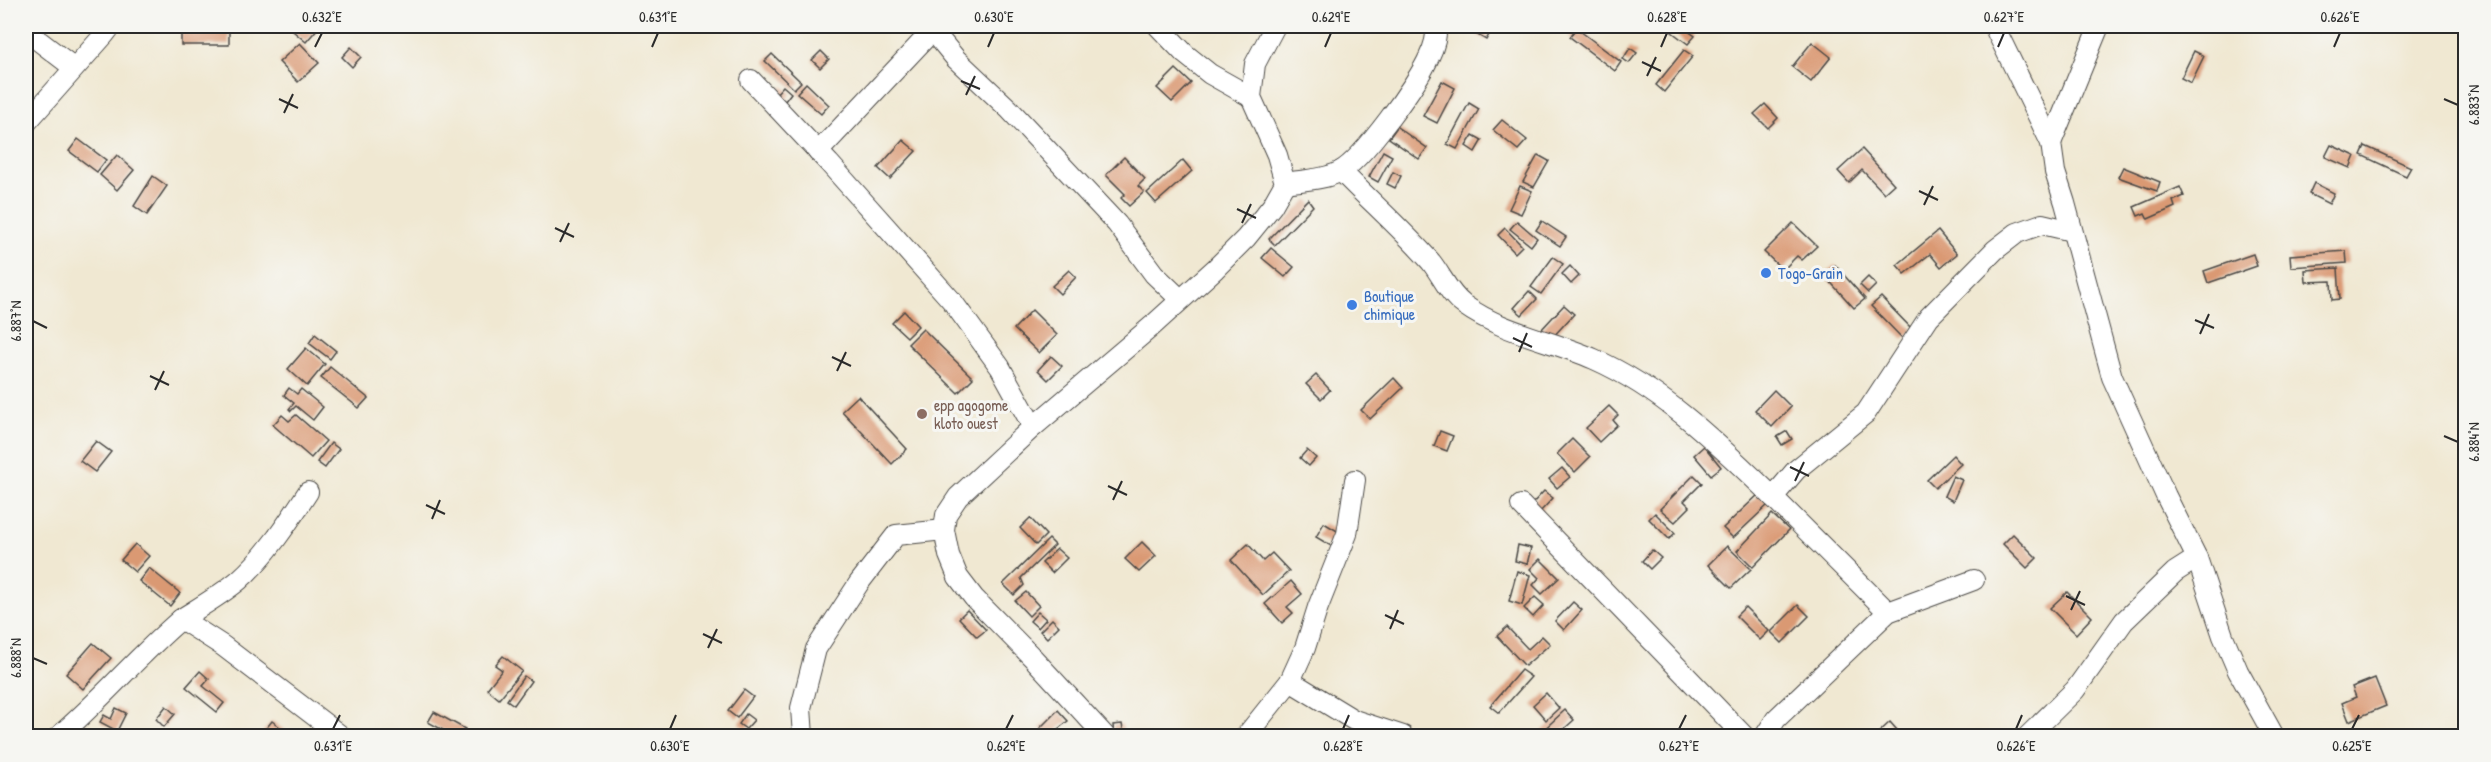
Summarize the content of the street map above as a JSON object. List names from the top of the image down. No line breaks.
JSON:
{"places":["Togo-Grain","Boutique chimique","epp agogome kloto ouest"],"coordinates":["0.632°E","0.631°E","0.630°E","0.629°E","0.628°E","0.627°E","0.626°E","6.883°N","6.887°N","6.884°N","6.888°N","0.625°E"]}
